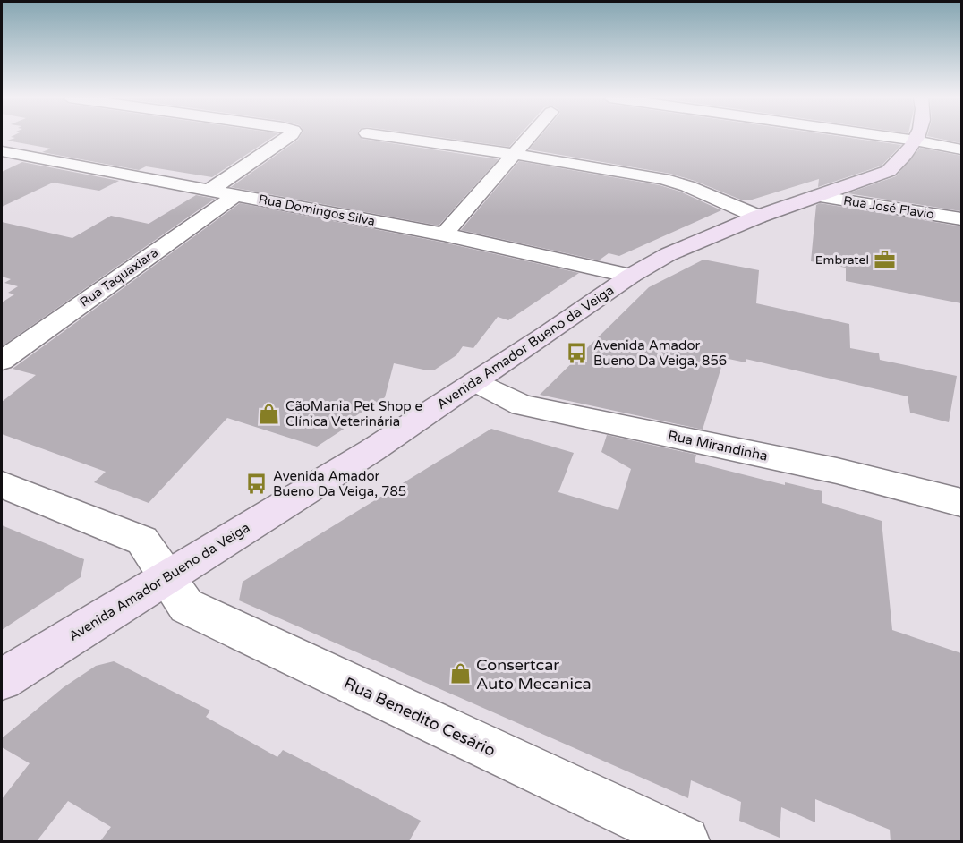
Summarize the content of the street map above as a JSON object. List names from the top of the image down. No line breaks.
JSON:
{"streets":{"main road":["Avenida Amador Bueno da Veiga"],"street":["Rua José Flavio","Rua Domingos Silva","Rua Taquaxiara","Rua Mirandinha","Rua Benedito Cesário"]},"crossings":[["Rua José Flavio","Avenida Amador Bueno da Veiga"],["Rua Domingos Silva","Rua Taquaxiara"],["Rua Domingos Silva","Avenida Amador Bueno da Veiga"],["Avenida Amador Bueno da Veiga","Rua Mirandinha"],["Avenida Amador Bueno da Veiga","Rua Benedito Cesário"]],"places":{"office":["Embratel"],"bus stop":["Avenida Amador Bueno Da Veiga, 856","Avenida Amador Bueno Da Veiga, 785"],"shop":["CãoMania Pet Shop e Clínica Veterinária","Consertcar Auto Mecanica"]}}
